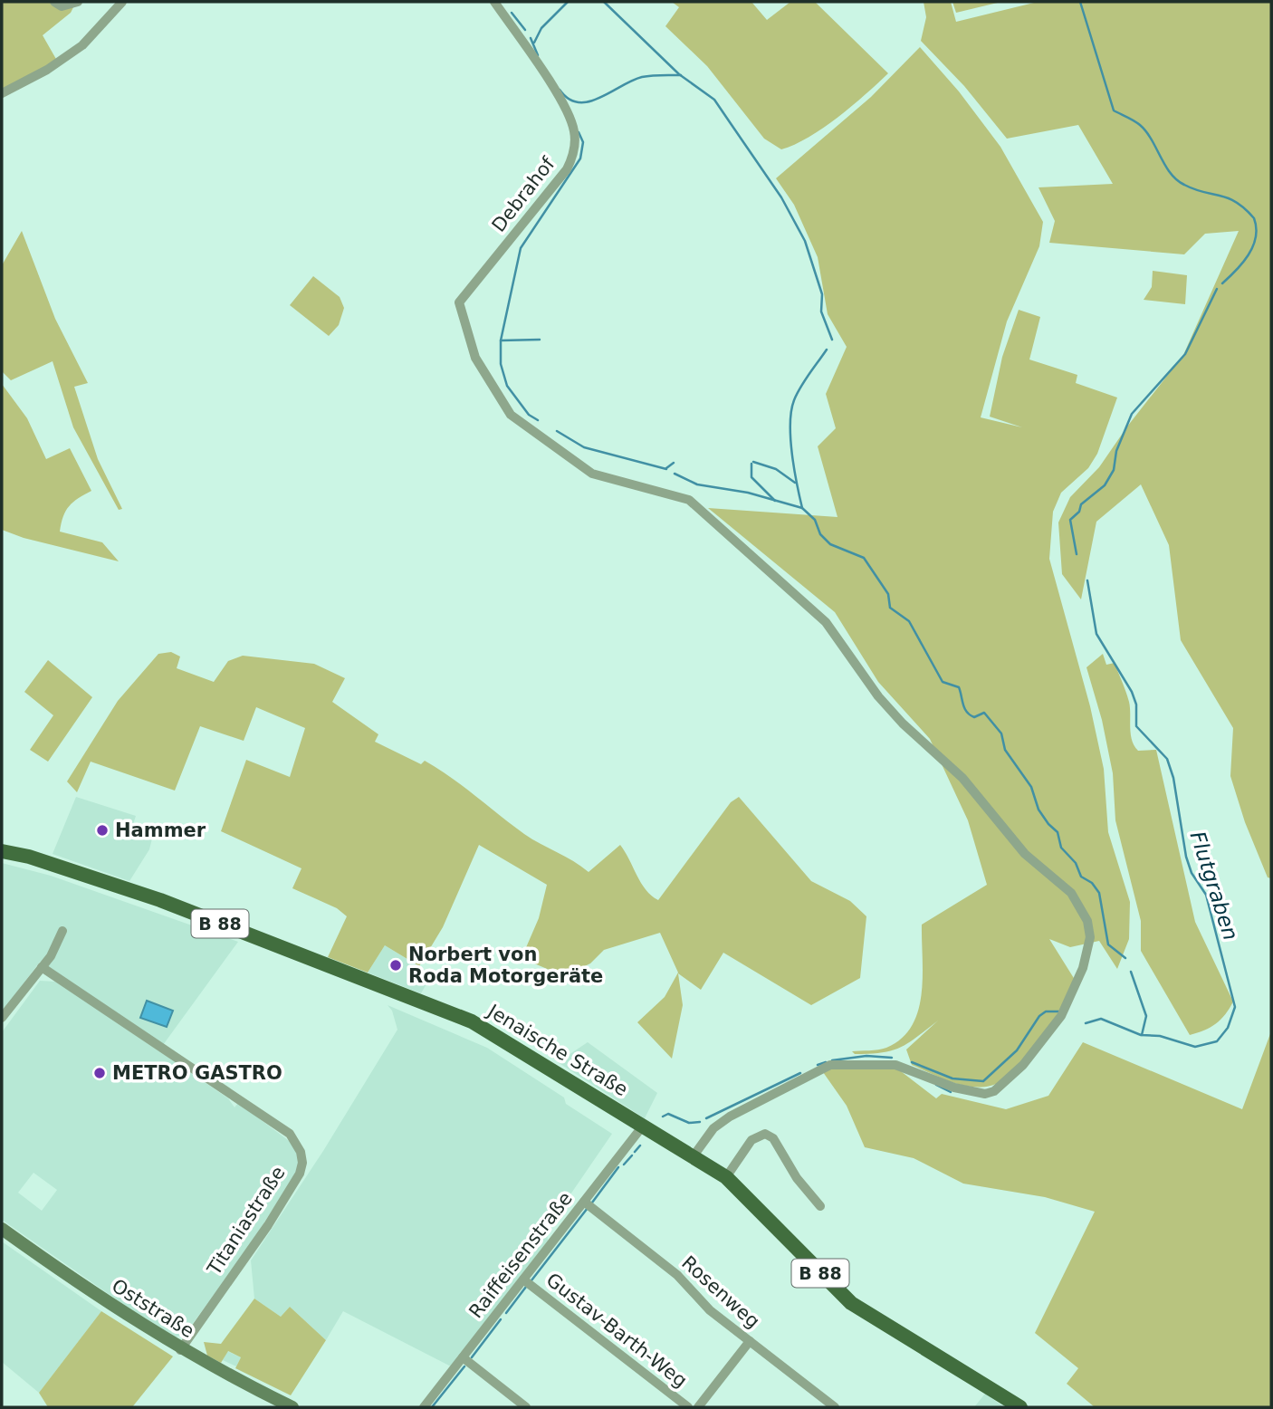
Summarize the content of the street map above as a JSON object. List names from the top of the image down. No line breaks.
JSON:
{"streets":{"main road":["B 88","Jenaische Straße"],"street":["Debrahof","Titaniastraße","Raiffeisenstraße","Rosenweg","Oststraße","Gustav-Barth-Weg"]},"crossings":[["Debrahof","Jenaische Straße"],["Jenaische Straße","Raiffeisenstraße"],["Titaniastraße","Oststraße"],["Raiffeisenstraße","Rosenweg"],["Raiffeisenstraße","Gustav-Barth-Weg"]],"water":["Flutgraben"],"places":["Hammer","Norbert von Roda Motorgeräte","METRO GASTRO"]}
